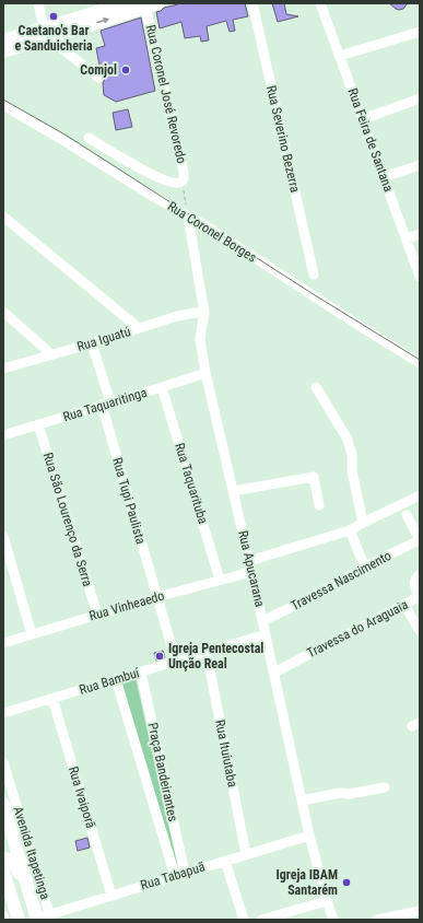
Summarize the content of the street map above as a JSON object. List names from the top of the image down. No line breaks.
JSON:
{"streets":{"main road":["Avenida Itapetinga"],"street":["Rua Coronel José Revoredo","Rua Severino Bezerra","Rua Feira de Santana","Rua Coronel Borges","Rua Iguatú","Rua Taquaritinga","Rua Taquarituba","Rua Tupi Paulista","Rua São Lourenço da Serra","Rua Apucarana","Travessa Nascimento","Rua Vinheaedo","Travessa do Araguaia","Rua Bambuí","Rua Ituiutaba","Praça Bandeirantes","Rua Ivaiporã","Rua Tabapuã"]},"crossings":[["Rua Coronel Borges","Rua Apucarana"],["Rua Iguatú","Rua Tupi Paulista"],["Rua Iguatú","Rua Apucarana"],["Rua Taquaritinga","Rua Taquarituba"],["Rua Taquaritinga","Rua Tupi Paulista"],["Rua Taquaritinga","Rua São Lourenço da Serra"],["Rua Taquaritinga","Rua Apucarana"],["Rua Taquarituba","Rua Vinheaedo"],["Rua Tupi Paulista","Rua Vinheaedo"],["Rua Tupi Paulista","Rua Bambuí"],["Rua São Lourenço da Serra","Rua Vinheaedo"],["Rua Apucarana","Travessa Nascimento"],["Rua Apucarana","Rua Vinheaedo"],["Rua Apucarana","Travessa do Araguaia"],["Rua Apucarana","Rua Bambuí"],["Rua Apucarana","Rua Tabapuã"],["Rua Bambuí","Rua Ituiutaba"],["Rua Bambuí","Praça Bandeirantes"],["Rua Bambuí","Rua Ivaiporã"],["Rua Ituiutaba","Rua Tabapuã"],["Praça Bandeirantes","Rua Tabapuã"],["Rua Ivaiporã","Rua Tabapuã"],["Avenida Itapetinga","Rua Tabapuã"]],"places":["Caetano's Bar e Sanduicheria","Comjol","Igreja Pentecostal Unção Real","Igreja IBAM Santarém"]}
